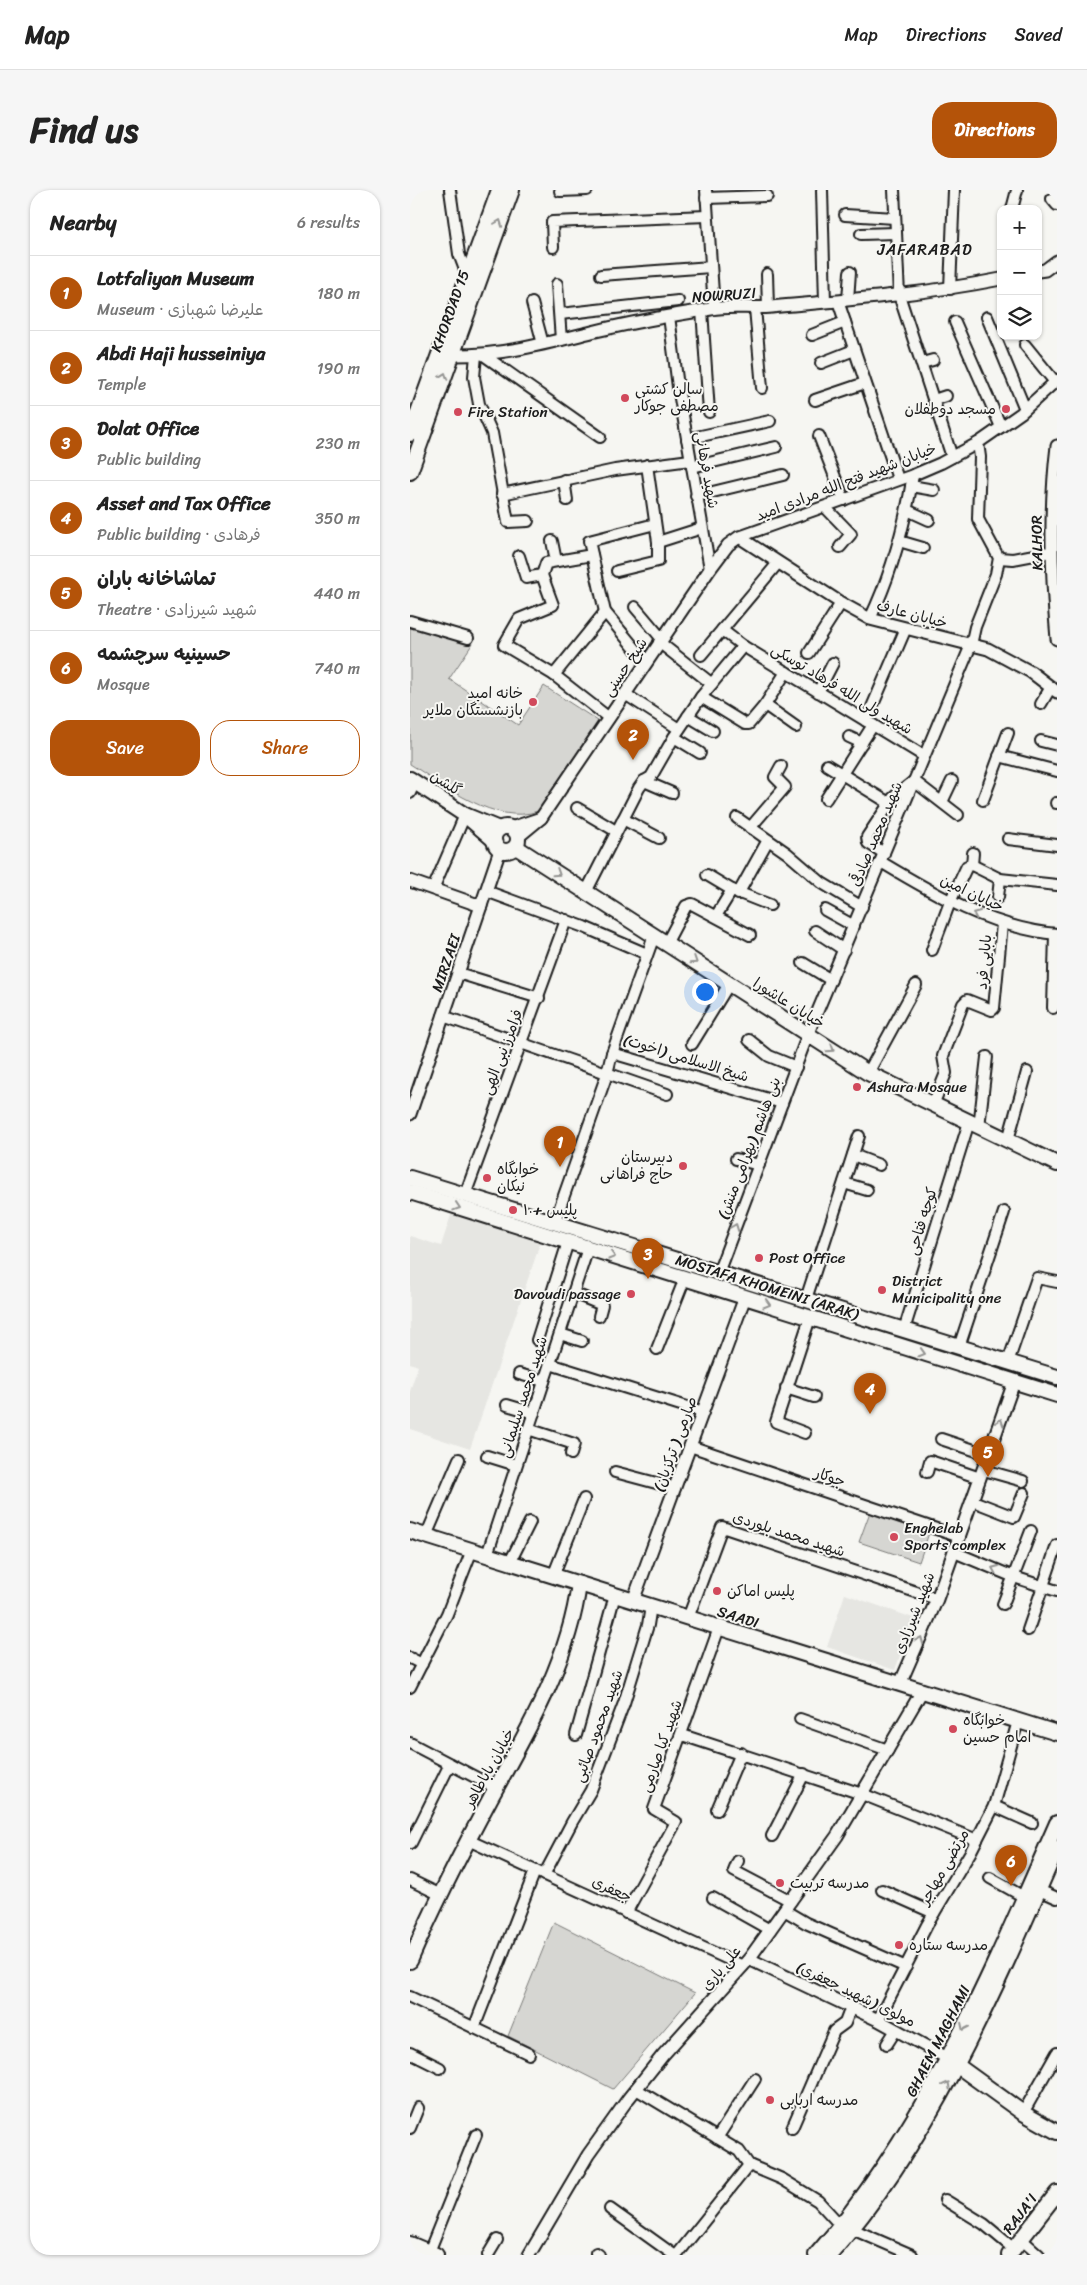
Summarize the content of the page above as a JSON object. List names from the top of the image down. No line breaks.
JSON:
{"streets":{"main road":["KHORDAD 15","گلشن","خیابان عاشورا","MOSTAFA KHOMEINI (ARAK)","SAADI","خیابان باباطاهر","GHAEM MAGHAMI","RAJA'I"],"street":["NOWRUZI","شهید فرهانی","خیابان شهید فتح الله مرادی امید","KALHOR","خیابان عارف","شیخ حسنی","شهید ولی الله فرهاد توسکی","شهید محمد صادقی","خیابان امین","بابایی فرد","MIRZAEI","فرامرز نبی الهی","شیخ الاسلامی (اخوت)","بنی هاشم (بهرامی منش)","کوچه فتاحی","شهید محمد سلیمانی","صارمی ( ترکزبان)","جوکار","شهید محمد بلوردی","شهید شیرزادی","شهید محمود صائبی","شهید کیا صارمی","مرتضی مهاجر","جعفری","علی یاری","مولوی (شهید جعفری)"]},"crossings":[["NOWRUZI","KHORDAD 15"],["NOWRUZI","شهید فرهانی"],["شهید فرهانی","شیخ حسنی"],["خیابان شهید فتح الله مرادی امید","خیابان عارف"],["خیابان شهید فتح الله مرادی امید","شیخ حسنی"],["خیابان عارف","شیخ حسنی"],["خیابان عارف","شهید محمد صادقی"],["شیخ حسنی","گلشن"],["شیخ حسنی","MIRZAEI"],["شیخ حسنی","خیابان عاشورا"],["شهید ولی الله فرهاد توسکی","شهید محمد صادقی"],["گلشن","MIRZAEI"],["گلشن","خیابان عاشورا"],["شهید محمد صادقی","خیابان امین"],["شهید محمد صادقی","خیابان عاشورا"],["شهید محمد صادقی","بنی هاشم (بهرامی منش)"],["خیابان امین","بابایی فرد"],["بابایی فرد","خیابان عاشورا"],["MIRZAEI","خیابان عاشورا"],["خیابان عاشورا","شیخ الاسلامی (اخوت)"],["خیابان عاشورا","بنی هاشم (بهرامی منش)"],["خیابان عاشورا","کوچه فتاحی"],["فرامرز نبی الهی","MOSTAFA KHOMEINI (ARAK)"],["شیخ الاسلامی (اخوت)","بنی هاشم (بهرامی منش)"],["بنی هاشم (بهرامی منش)","MOSTAFA KHOMEINI (ARAK)"],["کوچه فتاحی","MOSTAFA KHOMEINI (ARAK)"],["MOSTAFA KHOMEINI (ARAK)","شهید محمد سلیمانی"],["MOSTAFA KHOMEINI (ARAK)","صارمی ( ترکزبان)"],["MOSTAFA KHOMEINI (ARAK)","شهید شیرزادی"],["شهید محمد سلیمانی","SAADI"],["صارمی ( ترکزبان)","جوکار"],["صارمی ( ترکزبان)","SAADI"],["جوکار","شهید شیرزادی"],["شهید محمد بلوردی","شهید شیرزادی"],["شهید محمد بلوردی","SAADI"],["شهید شیرزادی","SAADI"],["SAADI","شهید محمود صائبی"],["SAADI","شهید کیا صارمی"],["SAADI","خیابان باباطاهر"],["SAADI","مرتضی مهاجر"],["SAADI","علی یاری"],["شهید محمود صائبی","جعفری"],["شهید کیا صارمی","جعفری"],["خیابان باباطاهر","جعفری"],["مرتضی مهاجر","مولوی (شهید جعفری)"],["جعفری","علی یاری"],["جعفری","مولوی (شهید جعفری)"],["علی یاری","مولوی (شهید جعفری)"],["مولوی (شهید جعفری)","GHAEM MAGHAMI"]],"one_way":["خیابان عاشورا","شهید شیرزادی"],"districts":["JAFARABAD"],"places":["سالن کشتی مصطفی جوکار","مسجد دوطفلان","Fire Station","خانه امید بازنشستگان ملایر","Ashura Mosque","دبیرستان حاج فراهانی","خوابگاه نیکان","پلیس +۱۰","Post Office","District Municipality one","Davoudi passage","Enghelab Sports complex","پلیس اماکن","خوابگاه امام حسین","مدرسه تربیت","مدرسه ستاره","مدرسه اربابی"],"page":{"header":"Map","nav":["Map","Directions","Saved"],"title":"Find us","buttons":["Directions",["Save","Share"]],"heading":["Nearby","6 results"],"map_buttons":["+","−"],"list":[{"mark":"1","name":"Lotfaliyan Museum","note":"Museum · علیرضا شهبازی","value":"180 m"},{"mark":"2","name":"Abdi Haji husseiniya","note":"Temple","value":"190 m"},{"mark":"3","name":"Dolat Office","note":"Public building","value":"230 m"},{"mark":"4","name":"Asset and Tax Office","note":"Public building · فرهادی","value":"350 m"},{"mark":"5","name":"تماشاخانه باران","note":"Theatre · شهید شیرزادی","value":"440 m"},{"mark":"6","name":"حسینیه سرچشمه","note":"Mosque","value":"740 m"}],"pins":["2","1","3","4","5","6"]}}
